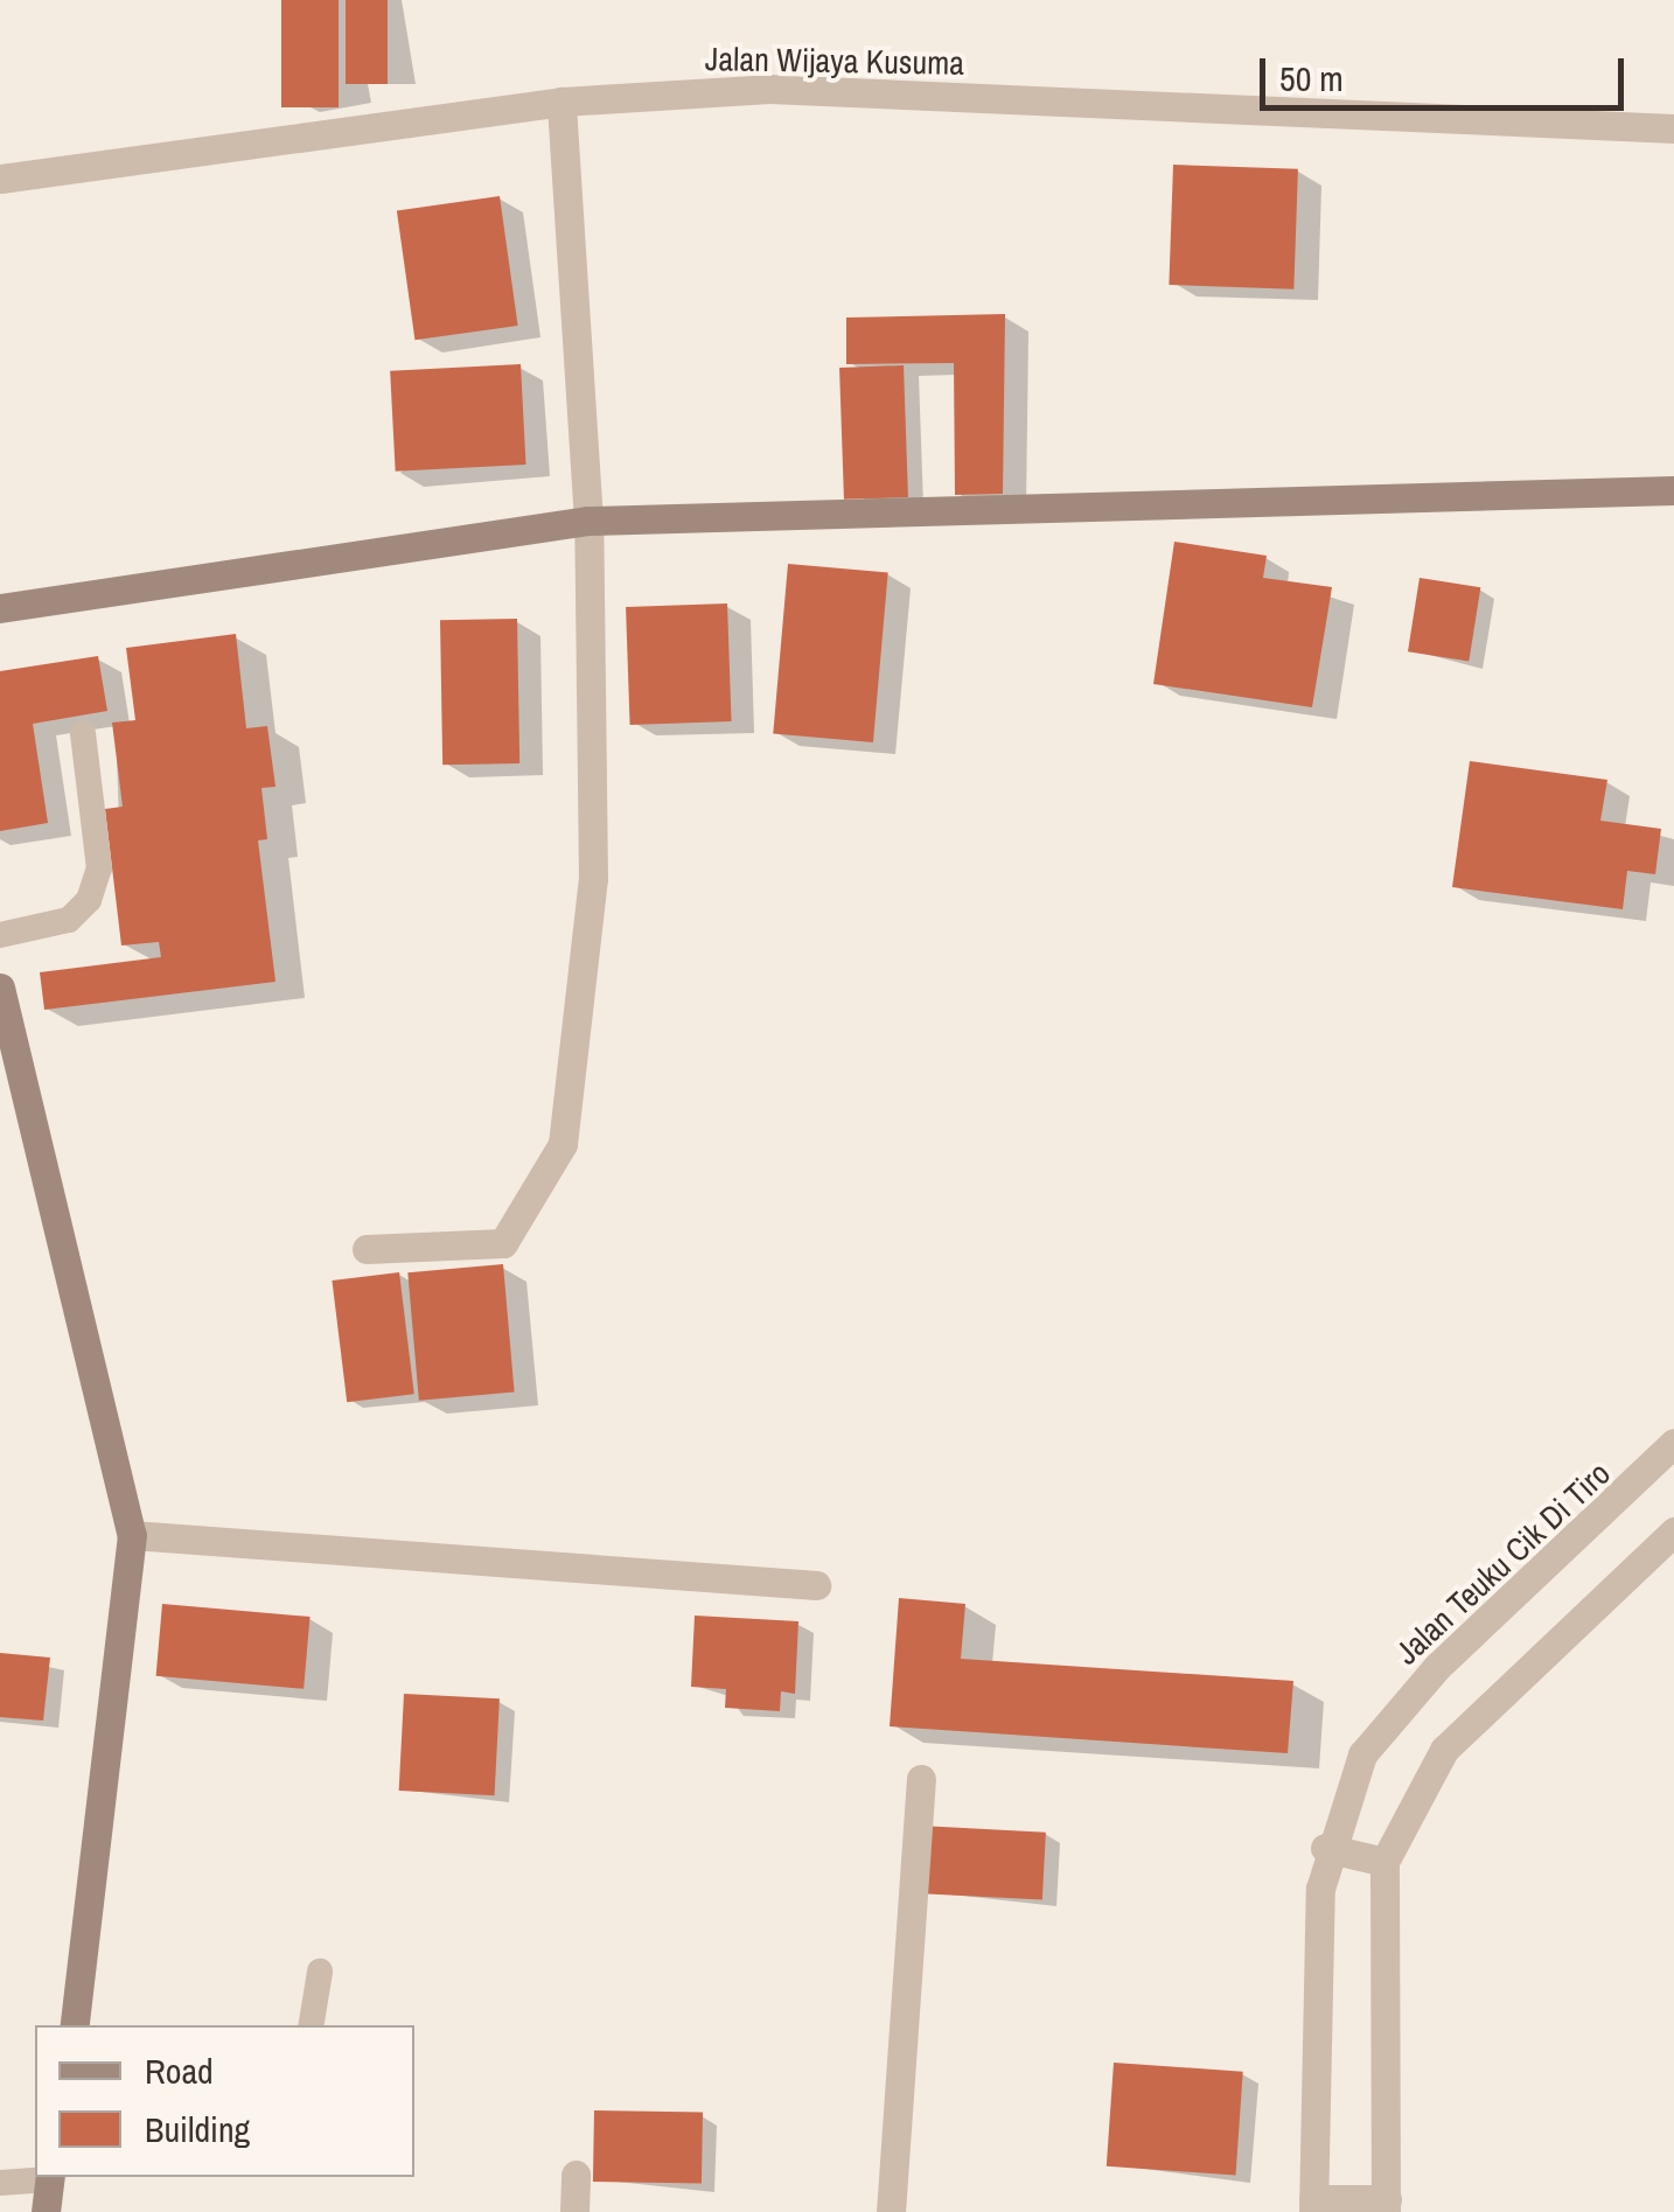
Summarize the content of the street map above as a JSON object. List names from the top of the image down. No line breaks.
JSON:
{"streets":{"street":["Jalan Wijaya Kusuma","Jalan Teuku Cik Di Tiro"]},"legend":["Road","Building"],"scale_bar":"50 m"}
